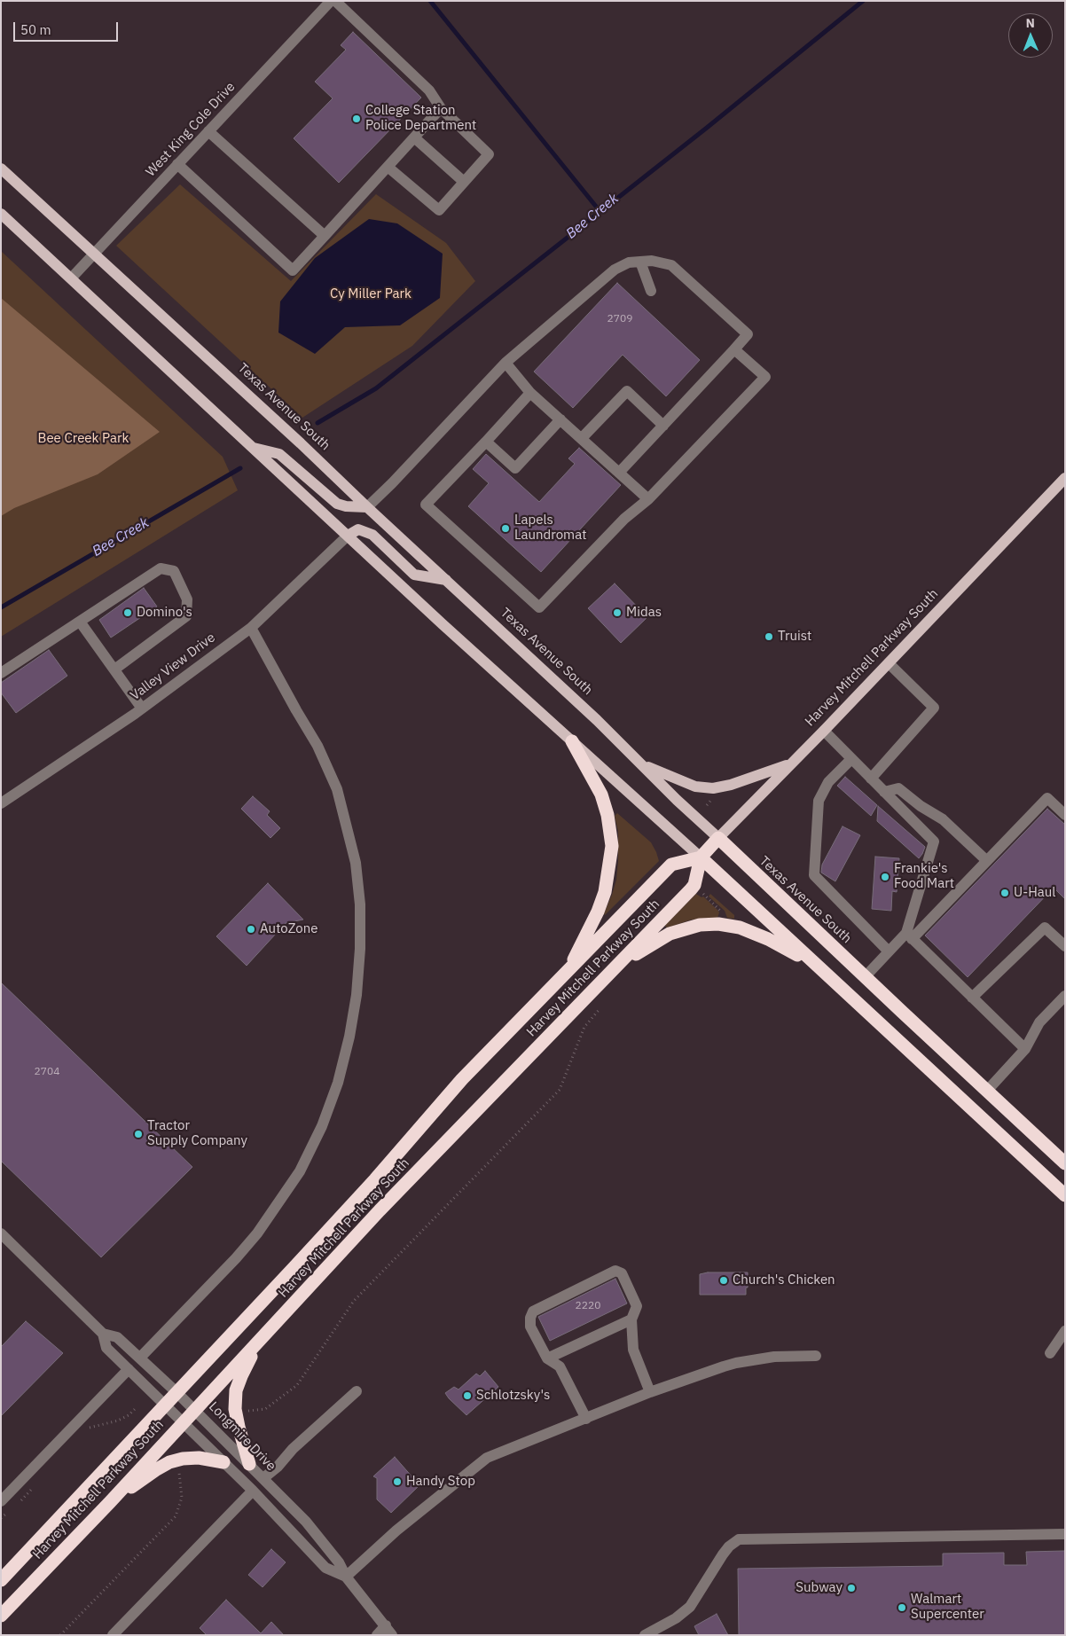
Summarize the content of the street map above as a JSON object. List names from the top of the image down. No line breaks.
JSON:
{"streets":{"highway":["Texas Avenue South","Harvey Mitchell Parkway South"],"street":["West King Cole Drive","Valley View Drive","Longmire Drive"]},"crossings":[["West King Cole Drive","Texas Avenue South"],["Texas Avenue South","Harvey Mitchell Parkway South"],["Harvey Mitchell Parkway South","Longmire Drive"]],"water":["Bee Creek"],"parks":["Cy Miller Park","Bee Creek Park"],"places":["College Station Police Department","Lapels Laundromat","Domino's","Midas","Truist","Frankie's Food Mart","U-Haul","AutoZone","Tractor Supply Company","Church's Chicken","Schlotzsky's","Handy Stop","Subway","Walmart Supercenter"],"house_numbers":["2709","2704","2220"],"scale_bar":"50 m","north":"top"}
